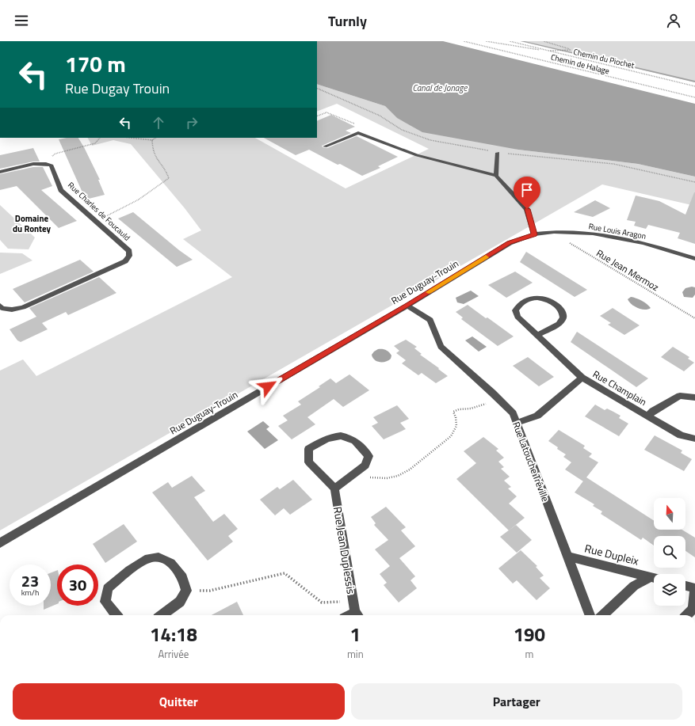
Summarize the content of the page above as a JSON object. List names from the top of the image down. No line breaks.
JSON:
{"streets":{"street":["Rue Charles de Foucauld","Rue Louis Aragon","Rue Duguay-Trouin","Rue Champlain","Rue Latouche Tréville","Rue Jean Duplessis","Rue Dupleix"],"path":["Chemin du Piochet","Chemin de Halage","Rue Jean Mermoz"]},"crossings":[["Rue Louis Aragon","Rue Jean Mermoz"],["Rue Louis Aragon","Rue Duguay-Trouin"],["Rue Duguay-Trouin","Rue Latouche Tréville"],["Rue Champlain","Rue Latouche Tréville"],["Rue Latouche Tréville","Rue Dupleix"]],"districts":["Domaine du Rontey"],"water":["Canal de Jonage"],"north":"top","page":{"header":"Turnly","turn":["170 m","Rue Dugay Trouin"],"speed":"23 km/h","limit":"30","eta":["14:18","Arrivée","1","min","190","m"],"buttons":["Quitter","Partager"]}}
